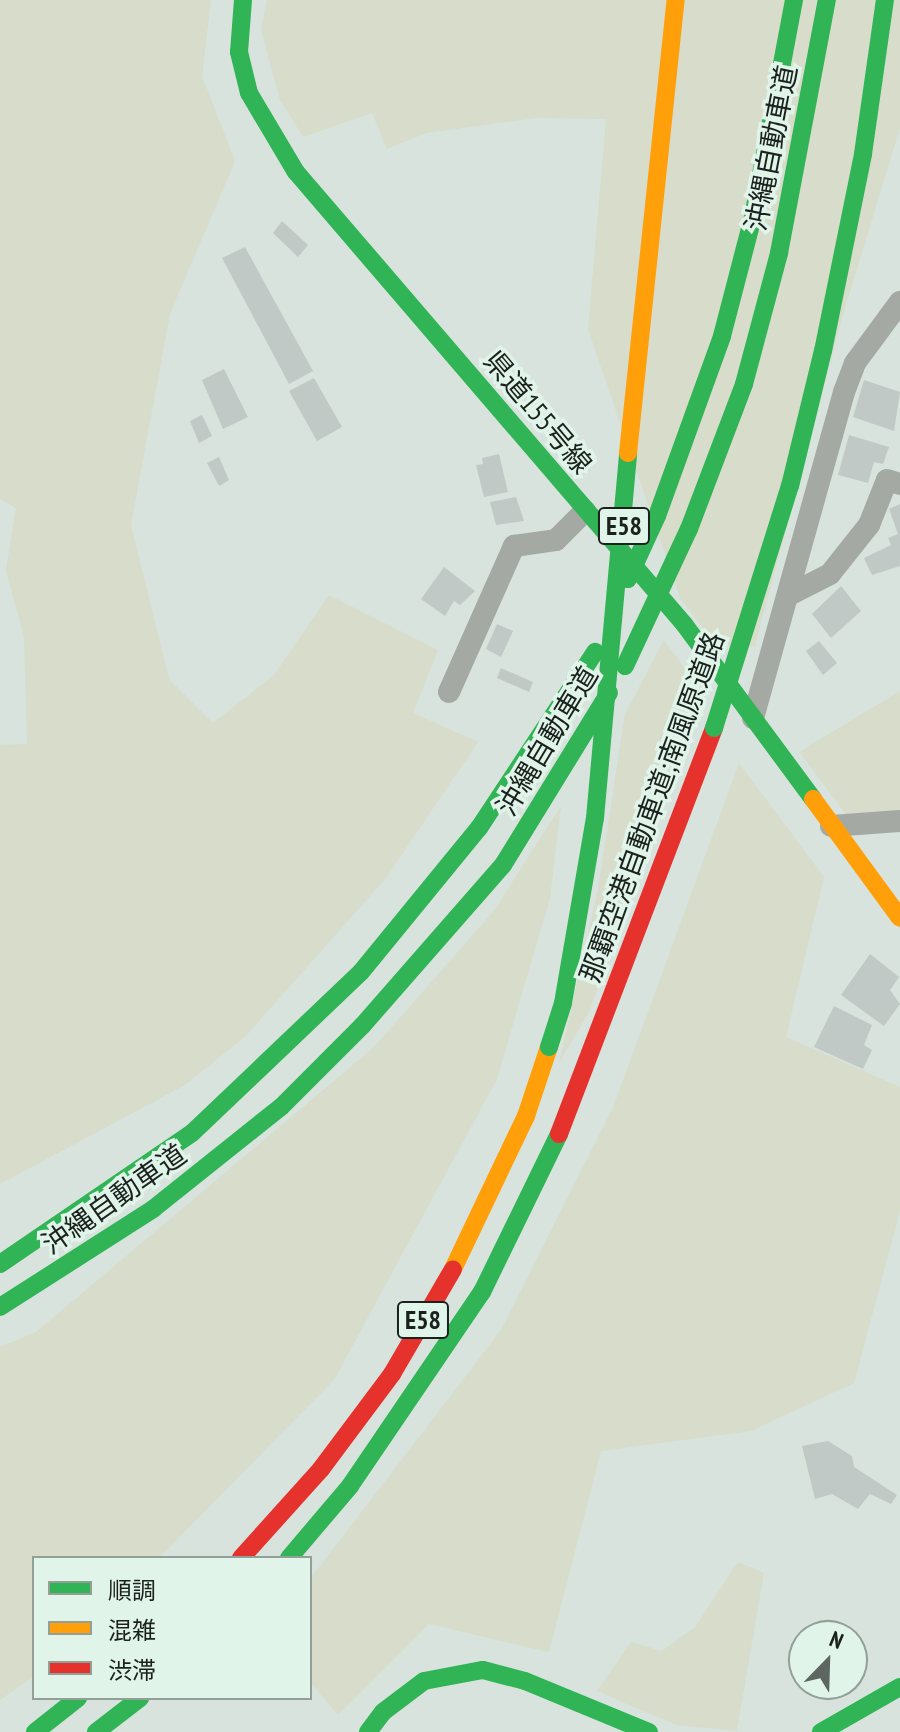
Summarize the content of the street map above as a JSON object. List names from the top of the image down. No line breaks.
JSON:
{"streets":{"main road":["沖縄自動車道","県道155号線","E58","那覇空港自動車道;南風原道路"]},"legend":["順調","混雑","渋滞"],"north":"top right"}
